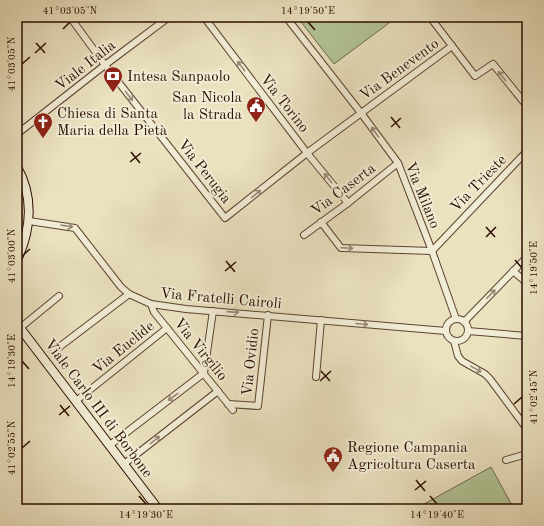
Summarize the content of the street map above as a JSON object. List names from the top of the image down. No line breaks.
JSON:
{"streets":{"main road":["Viale Carlo III di Borbone"],"street":["Viale Italia","Via Benevento","Via Torino","Via Perugia","Via Trieste","Via Caserta","Via Milano","Via Fratelli Cairoli","Via Euclide","Via Virgilio","Via Ovidio"]},"crossings":[["Viale Italia","Via Perugia"],["Via Benevento","Via Torino"],["Via Benevento","Via Perugia"],["Via Benevento","Via Milano"],["Via Torino","Via Caserta"],["Via Trieste","Via Milano"],["Via Caserta","Via Milano"],["Via Milano","Via Fratelli Cairoli"],["Via Fratelli Cairoli","Via Virgilio"],["Via Fratelli Cairoli","Via Ovidio"],["Via Euclide","Via Virgilio"],["Via Euclide","Viale Carlo III di Borbone"],["Via Virgilio","Via Ovidio"]],"one_way":["Via Benevento","Via Torino","Via Perugia","Via Fratelli Cairoli"],"places":{"bank":["Intesa Sanpaolo"],"public building":["San Nicola la Strada","Regione Campania Agricoltura Caserta"],"church":["Chiesa di Santa Maria della Pietà"]},"coordinates":["41°03'05\"N","14°19'50\"E","41°03'00\"N","14°19'30\"E","41°02'45\"N","41°02'55\"N","14°19'40\"E"]}
